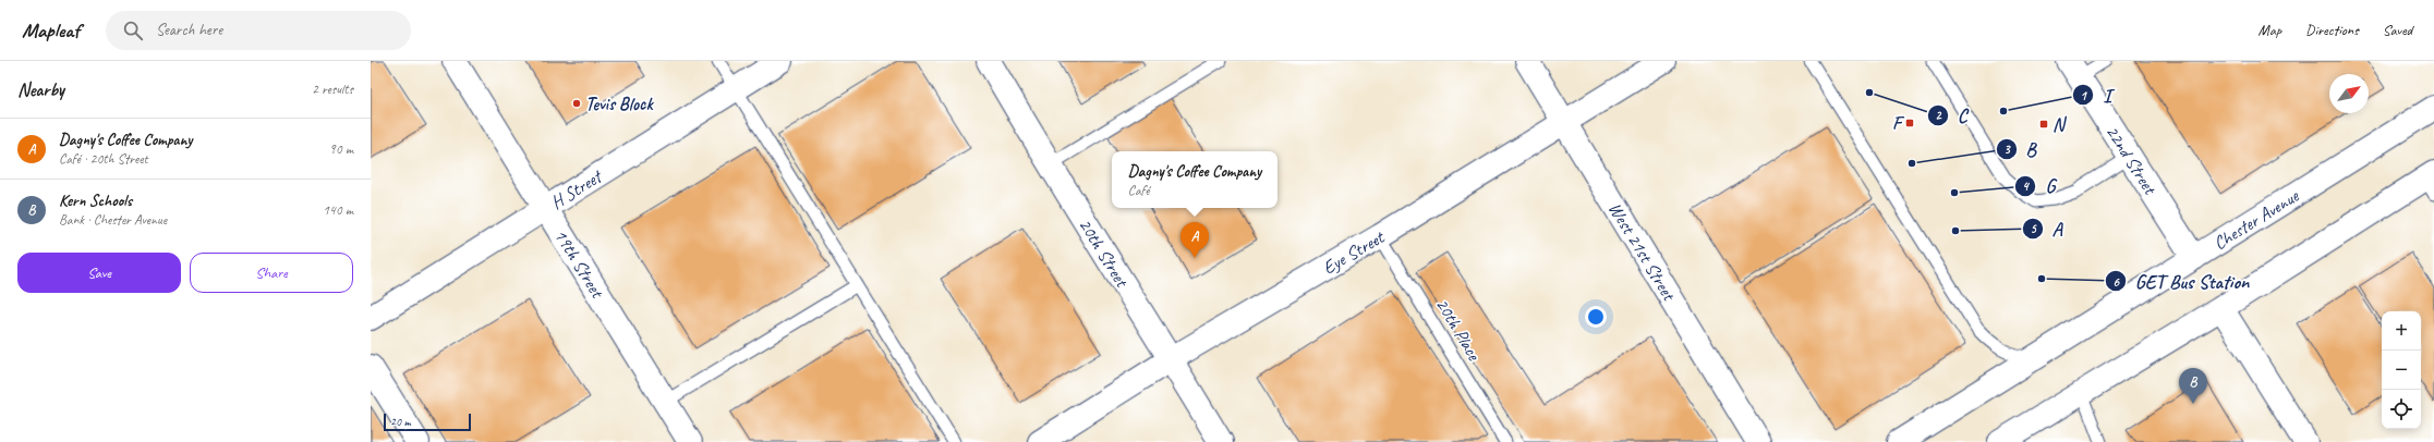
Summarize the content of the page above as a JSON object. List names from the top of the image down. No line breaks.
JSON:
{"streets":{"street":["22nd Street","H Street","Chester Avenue","West 21st Street","Eye Street","20th Street","19th Street"],"lane":["20th Place"]},"crossings":[["22nd Street","Chester Avenue"],["H Street","19th Street"],["West 21st Street","Eye Street"],["Eye Street","20th Street"],["Eye Street","20th Place"]],"places":{"other":["C","Tevis Block","I","B","G","A","GET Bus Station"],"transit":["F","N"]},"scale_bar":"20 m","north":"top right","page":{"header":"Mapleaf","search":"Search here","nav":["Map","Directions","Saved"],"heading":["Nearby","2 results"],"list":[{"mark":"A","name":"Dagny's Coffee Company","note":"Café · 20th Street","value":"90 m"},{"mark":"B","name":"Kern Schools","note":"Bank · Chester Avenue","value":"140 m"}],"popup":["Dagny's Coffee Company","Café"],"pins":["A","B"],"buttons":["Save","Share"],"map_buttons":["+","−"],"scale":"20 m"}}
